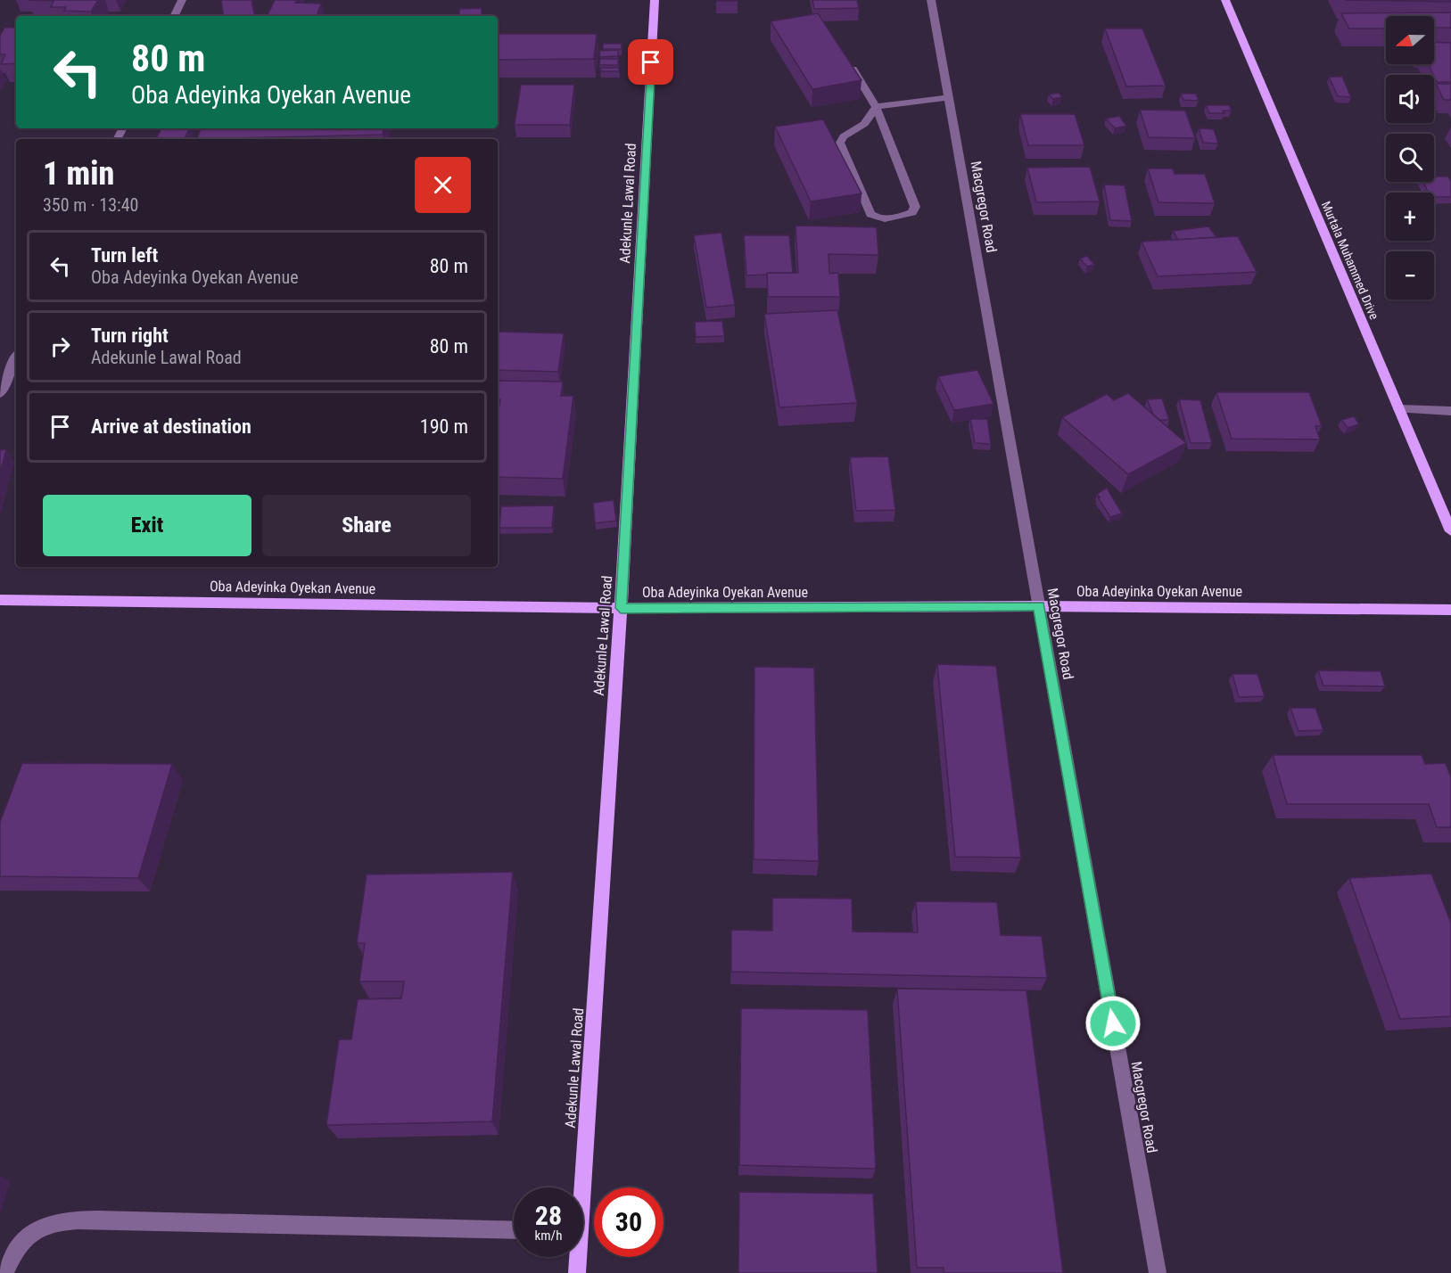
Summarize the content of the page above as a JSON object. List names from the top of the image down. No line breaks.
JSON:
{"streets":{"main road":["Adekunle Lawal Road","Murtala Muhammed Drive","Oba Adeyinka Oyekan Avenue"],"street":["Macgregor Road"]},"crossings":[["Adekunle Lawal Road","Oba Adeyinka Oyekan Avenue"],["Macgregor Road","Oba Adeyinka Oyekan Avenue"]],"north":"left","page":{"map_buttons":["+","−"],"turn":["80 m","Oba Adeyinka Oyekan Avenue"],"heading":["1 min","350 m · 13:40"],"list":[{"name":"Turn left","note":"Oba Adeyinka Oyekan Avenue","value":"80 m"},{"name":"Turn right","note":"Adekunle Lawal Road","value":"80 m"},{"name":"Arrive at destination","value":"190 m"}],"buttons":["Exit","Share"],"speed":"28 km/h","limit":"30"}}
